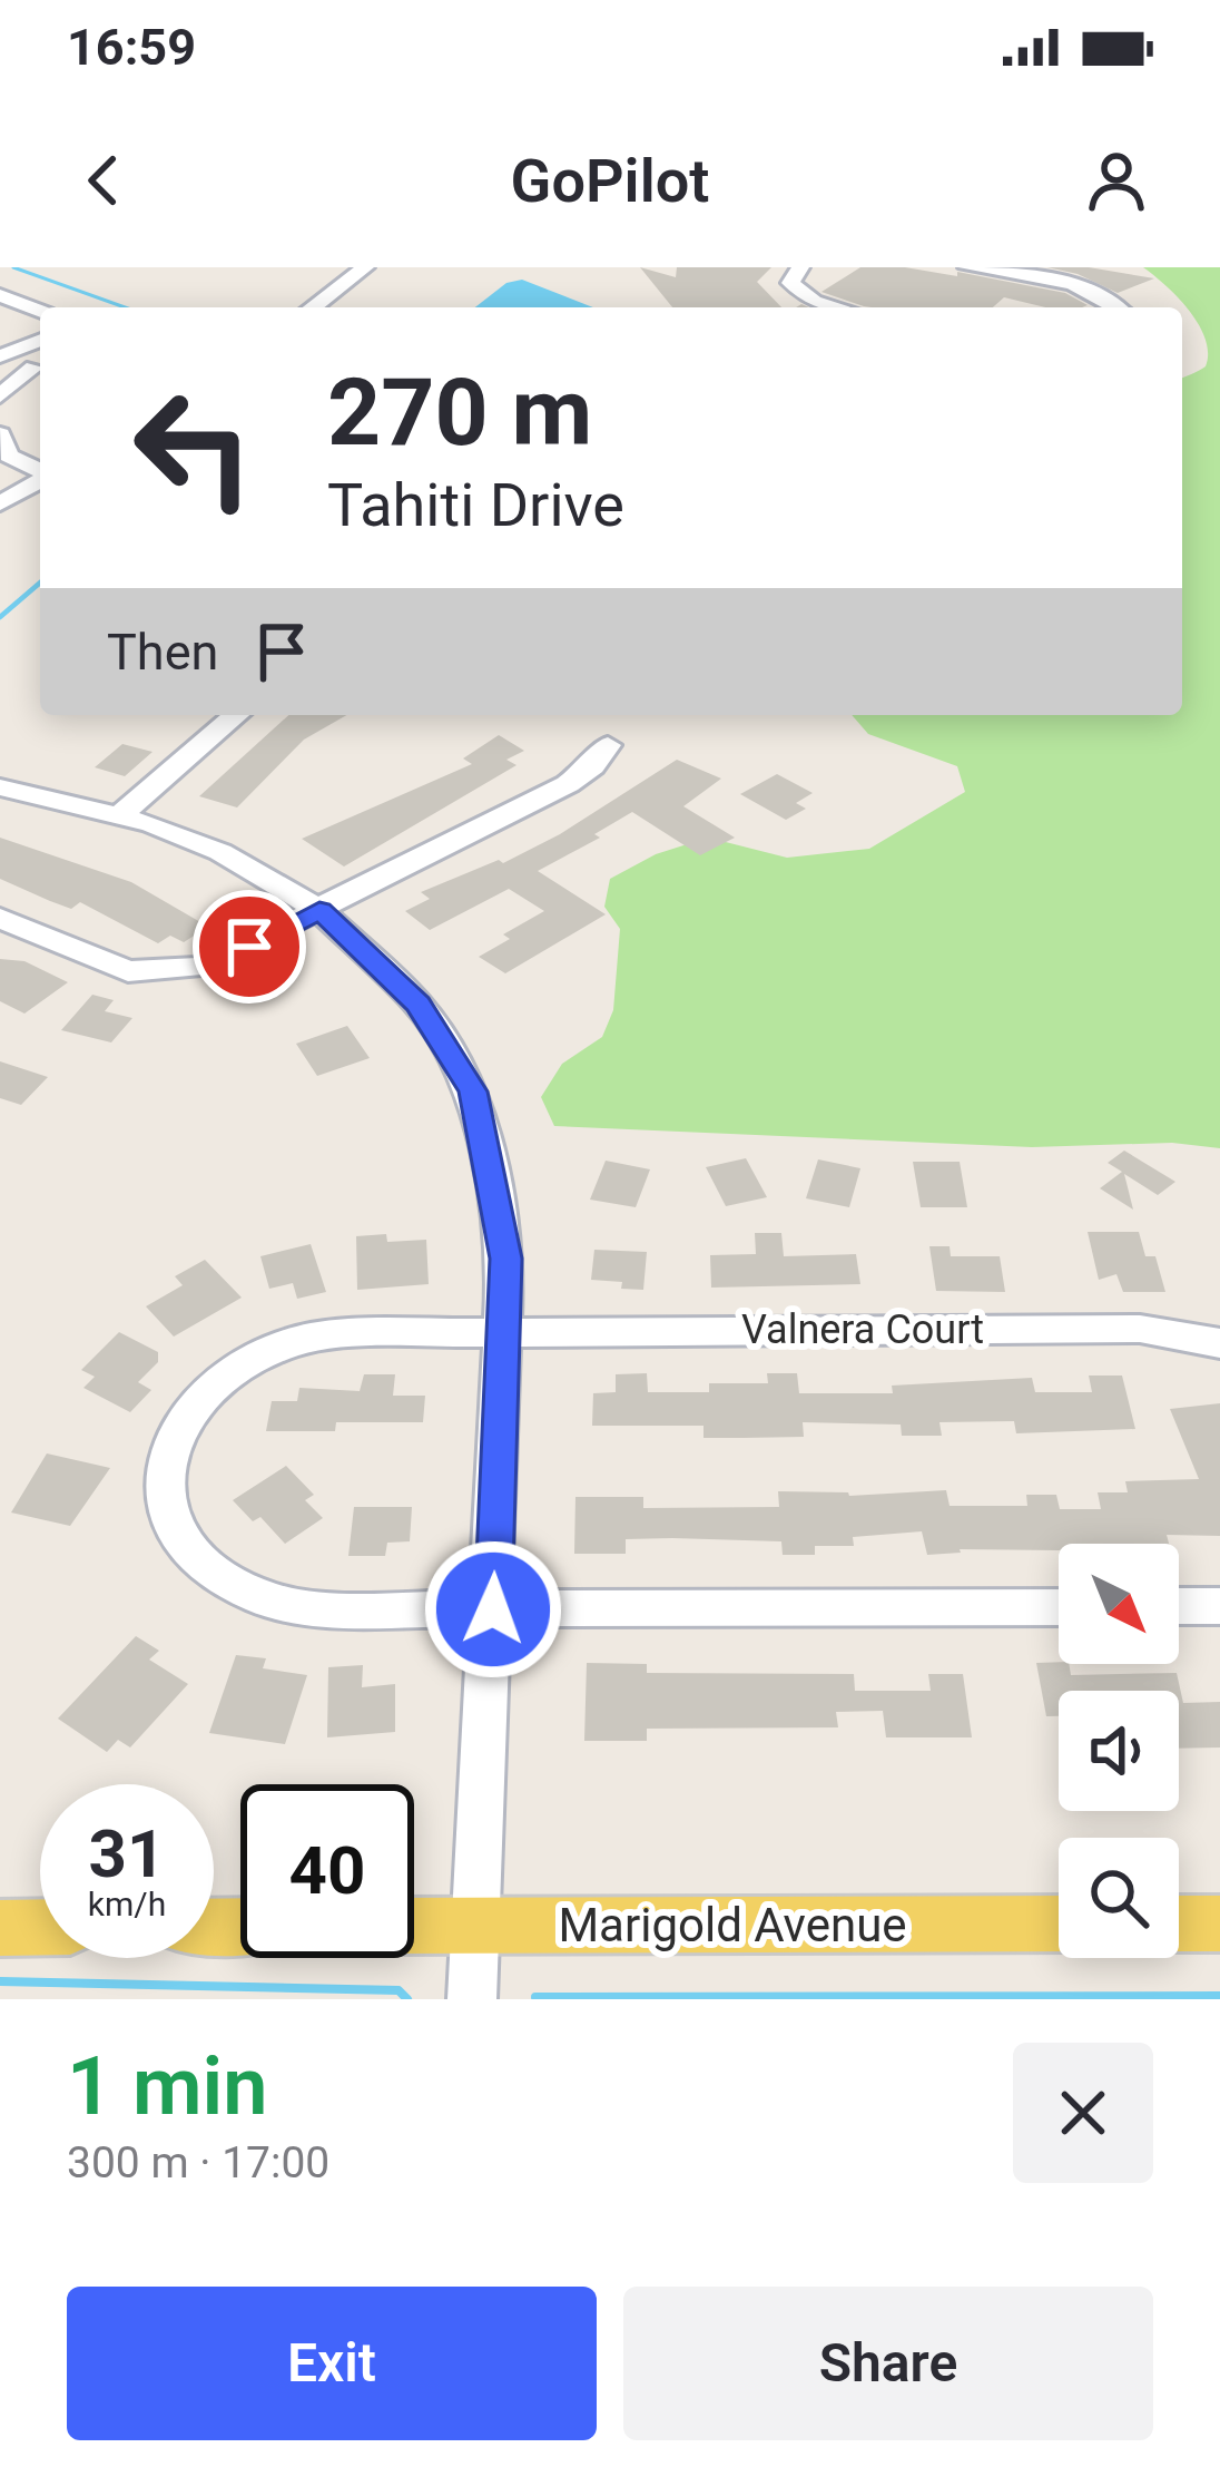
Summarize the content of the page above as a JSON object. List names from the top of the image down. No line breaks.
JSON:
{"streets":{"main road":["Marigold Avenue"],"street":["Valnera Court"]},"north":"bottom right","page":{"status":"16:59","header":"GoPilot","turn":["270 m","Tahiti Drive"],"then":"Then","speed":"31 km/h","limit":"40","heading":["1 min","300 m · 17:00"],"buttons":["Exit","Share"]}}
